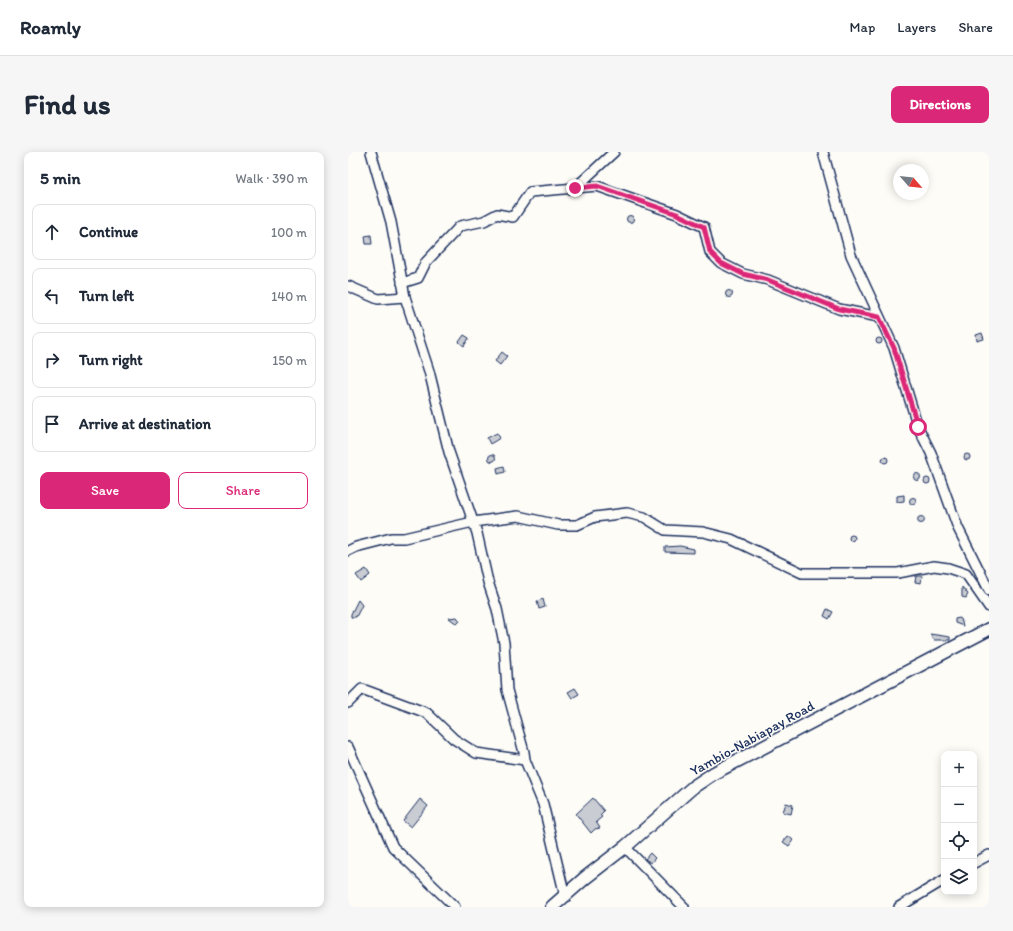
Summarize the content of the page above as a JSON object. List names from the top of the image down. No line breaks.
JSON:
{"streets":{"main road":["Yambio-Nabiapay Road"]},"north":"bottom right","page":{"header":"Roamly","nav":["Map","Layers","Share"],"buttons":["Directions",["Save","Share"]],"title":"Find us","heading":["5 min","Walk · 390 m"],"list":[["Continue","100 m"],["Turn left","140 m"],["Turn right","150 m"],"Arrive at destination"],"map_buttons":["+","−"]}}
